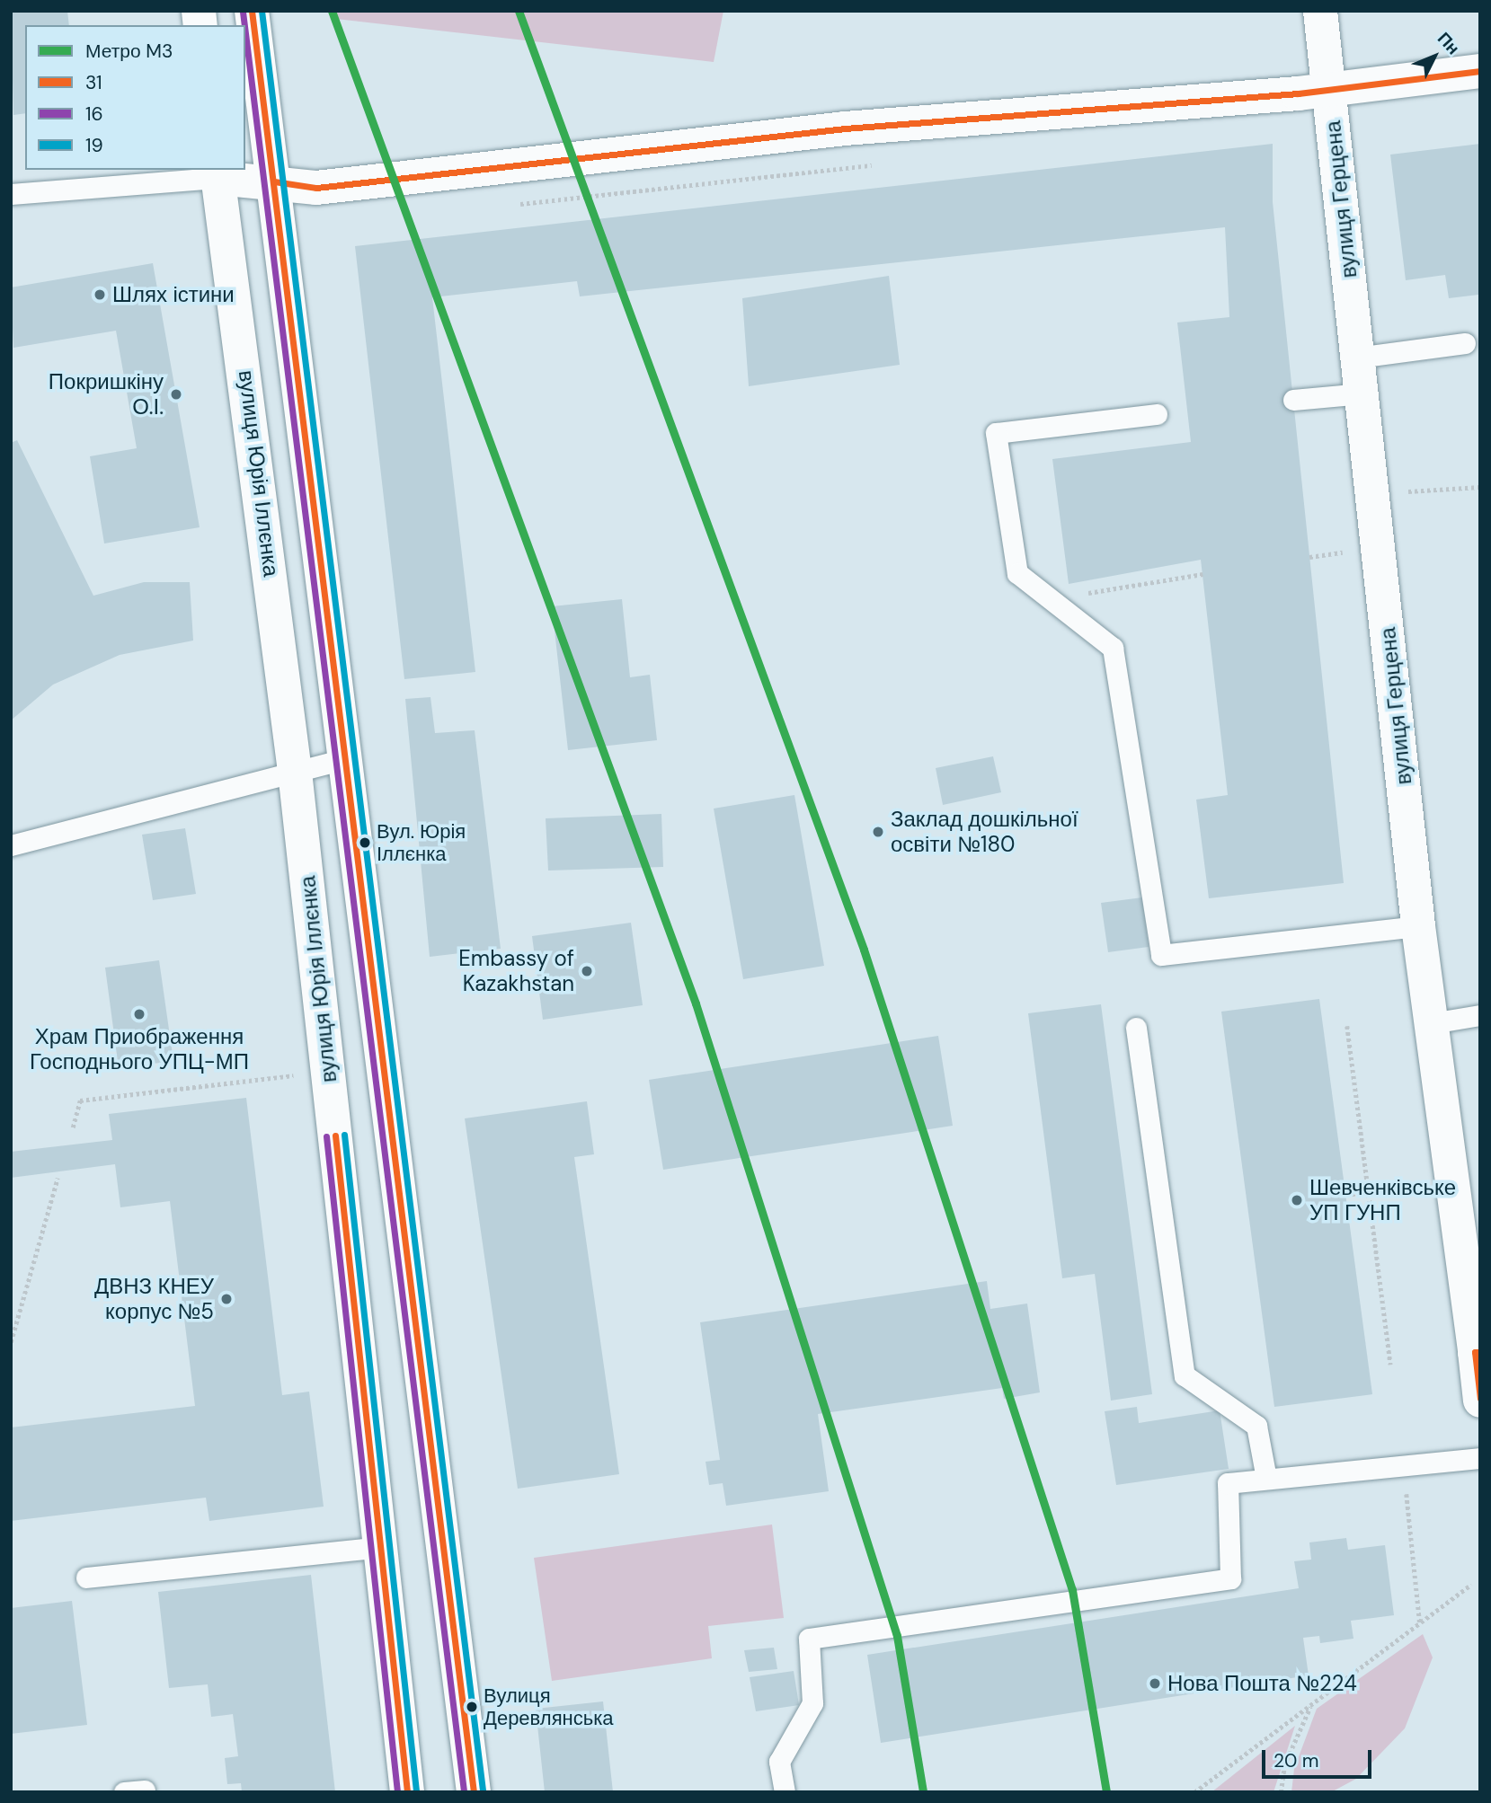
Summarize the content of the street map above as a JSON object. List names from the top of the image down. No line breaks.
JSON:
{"streets":{"main road":["вулиця Герцена","вулиця Юрія Іллєнка"]},"places":["Шлях істини","Покришкіну О.І.","Заклад дошкільної освіти №180","Вул. Юрія Іллєнка","Embassy of Kazakhstan","Храм Приображення Господнього УПЦ-МП","Шевченківське УП ГУНП","ДВНЗ КНЕУ корпус №5","Нова Пошта №224","Вулиця Деревлянська"],"lines":["metro line M3","transit line 31","transit line 19","transit line 16"],"legend":["Метро M3","31","16","19"],"scale_bar":"20 m","north":"top right"}
